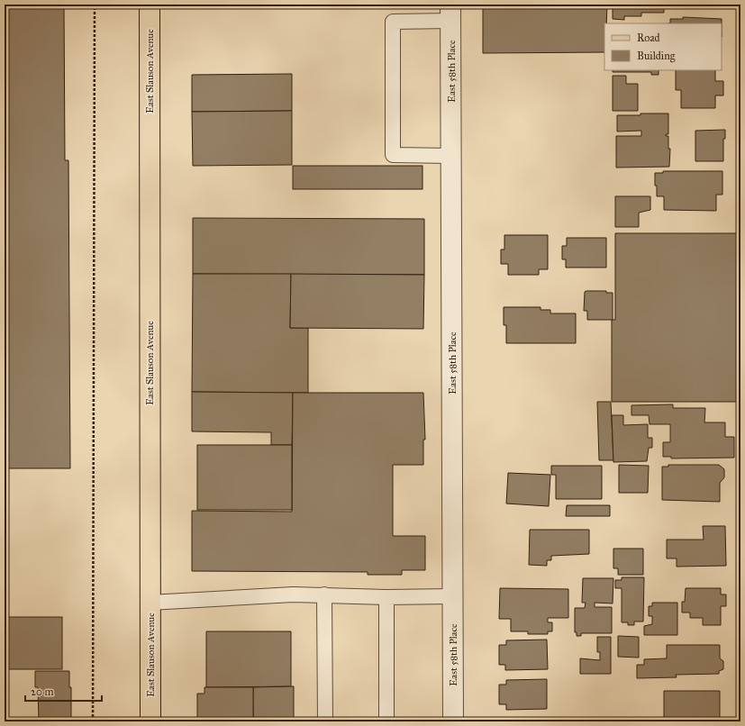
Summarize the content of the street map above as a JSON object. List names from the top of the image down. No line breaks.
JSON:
{"streets":{"main road":["East Slauson Avenue"],"street":["East 58th Place"]},"legend":["Road","Building"],"scale_bar":"20 m"}
